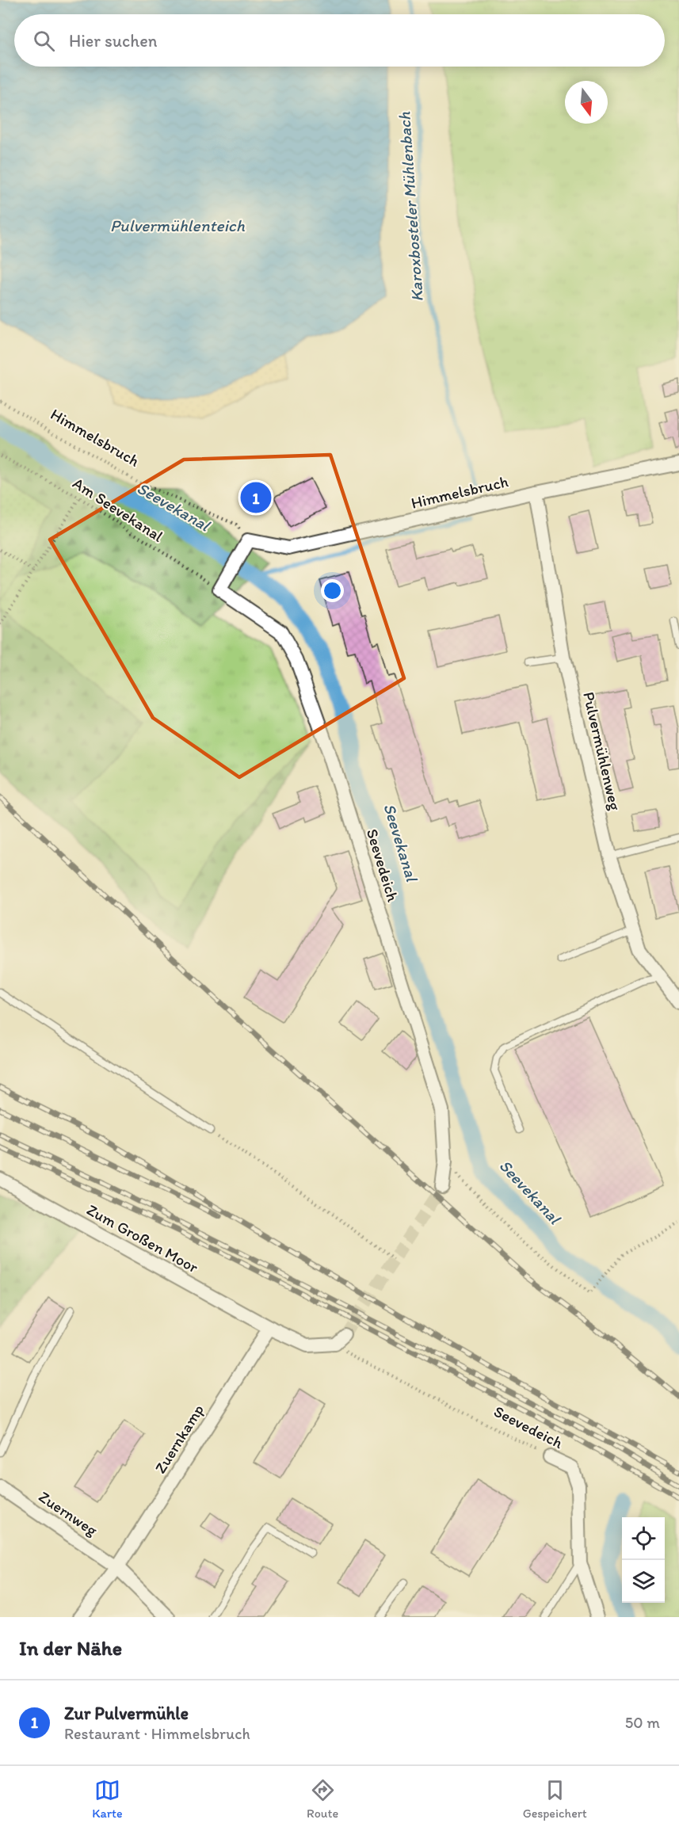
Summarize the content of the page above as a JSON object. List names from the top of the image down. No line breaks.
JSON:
{"streets":{"street":["Himmelsbruch","Pulvermühlenweg","Seevedeich","Zum Großen Moor","Zuernkamp","Zuernweg"],"path":["Am Seevekanal"]},"crossings":[["Himmelsbruch","Pulvermühlenweg"],["Am Seevekanal","Seevedeich"],["Zum Großen Moor","Zuernkamp"],["Zuernkamp","Zuernweg"]],"water":["Karoxbosteler Mühlenbach","Pulvermühlenteich","Seevekanal"],"north":"bottom","page":{"search":"Hier suchen","pins":"1","heading":"In der Nähe","list":[{"mark":"1","name":"Zur Pulvermühle","note":"Restaurant · Himmelsbruch","value":"50 m"}],"nav":["Karte","Route","Gespeichert"]}}
